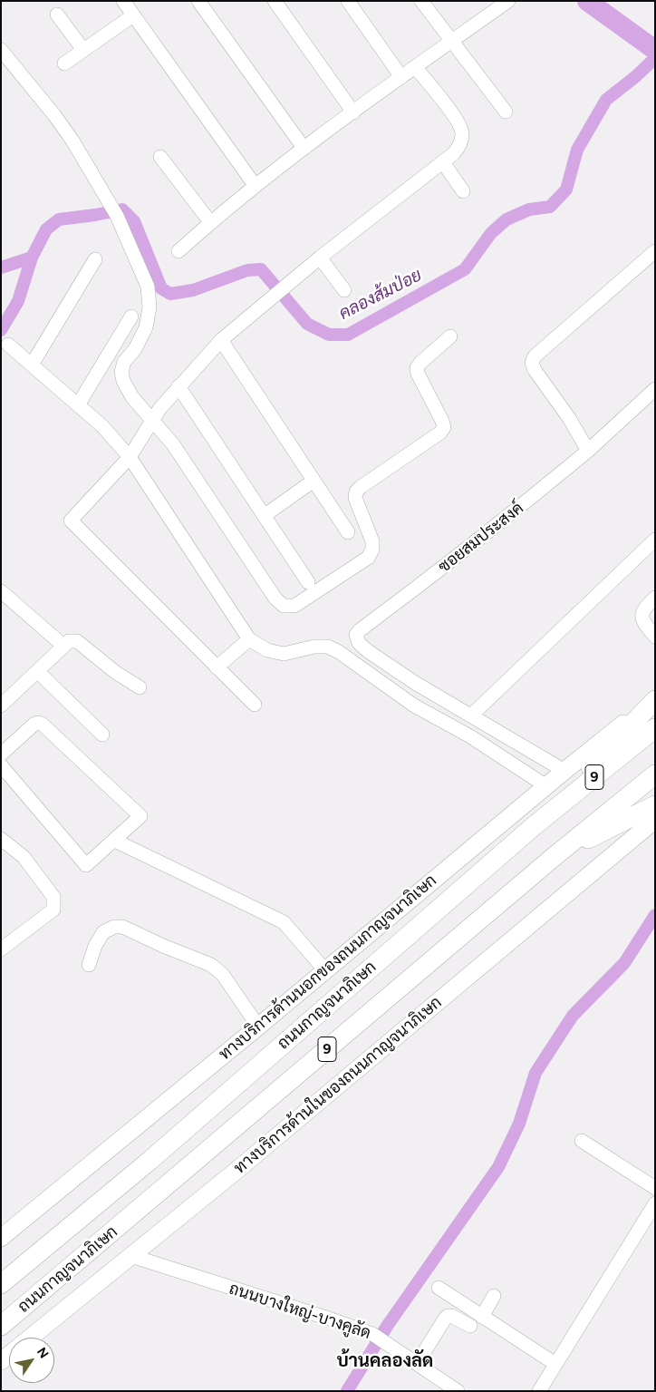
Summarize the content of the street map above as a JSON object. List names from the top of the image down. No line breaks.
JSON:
{"streets":{"highway":["9","ถนนกาญจนาภิเษก"],"main road":["ทางบริการด้านนอกของถนนกาญจนาภิเษก","ทางบริการด้านในของถนนกาญจนาภิเษก"],"street":["ซอยสมประสงค์","ถนนบางใหญ่-บางคูลัด"]},"crossings":[["ซอยสมประสงค์","ทางบริการด้านนอกของถนนกาญจนาภิเษก"],["ทางบริการด้านในของถนนกาญจนาภิเษก","ถนนบางใหญ่-บางคูลัด"]],"districts":["บ้านคลองลัด"],"water":["คลองส้มป่อย"],"north":"top right"}
